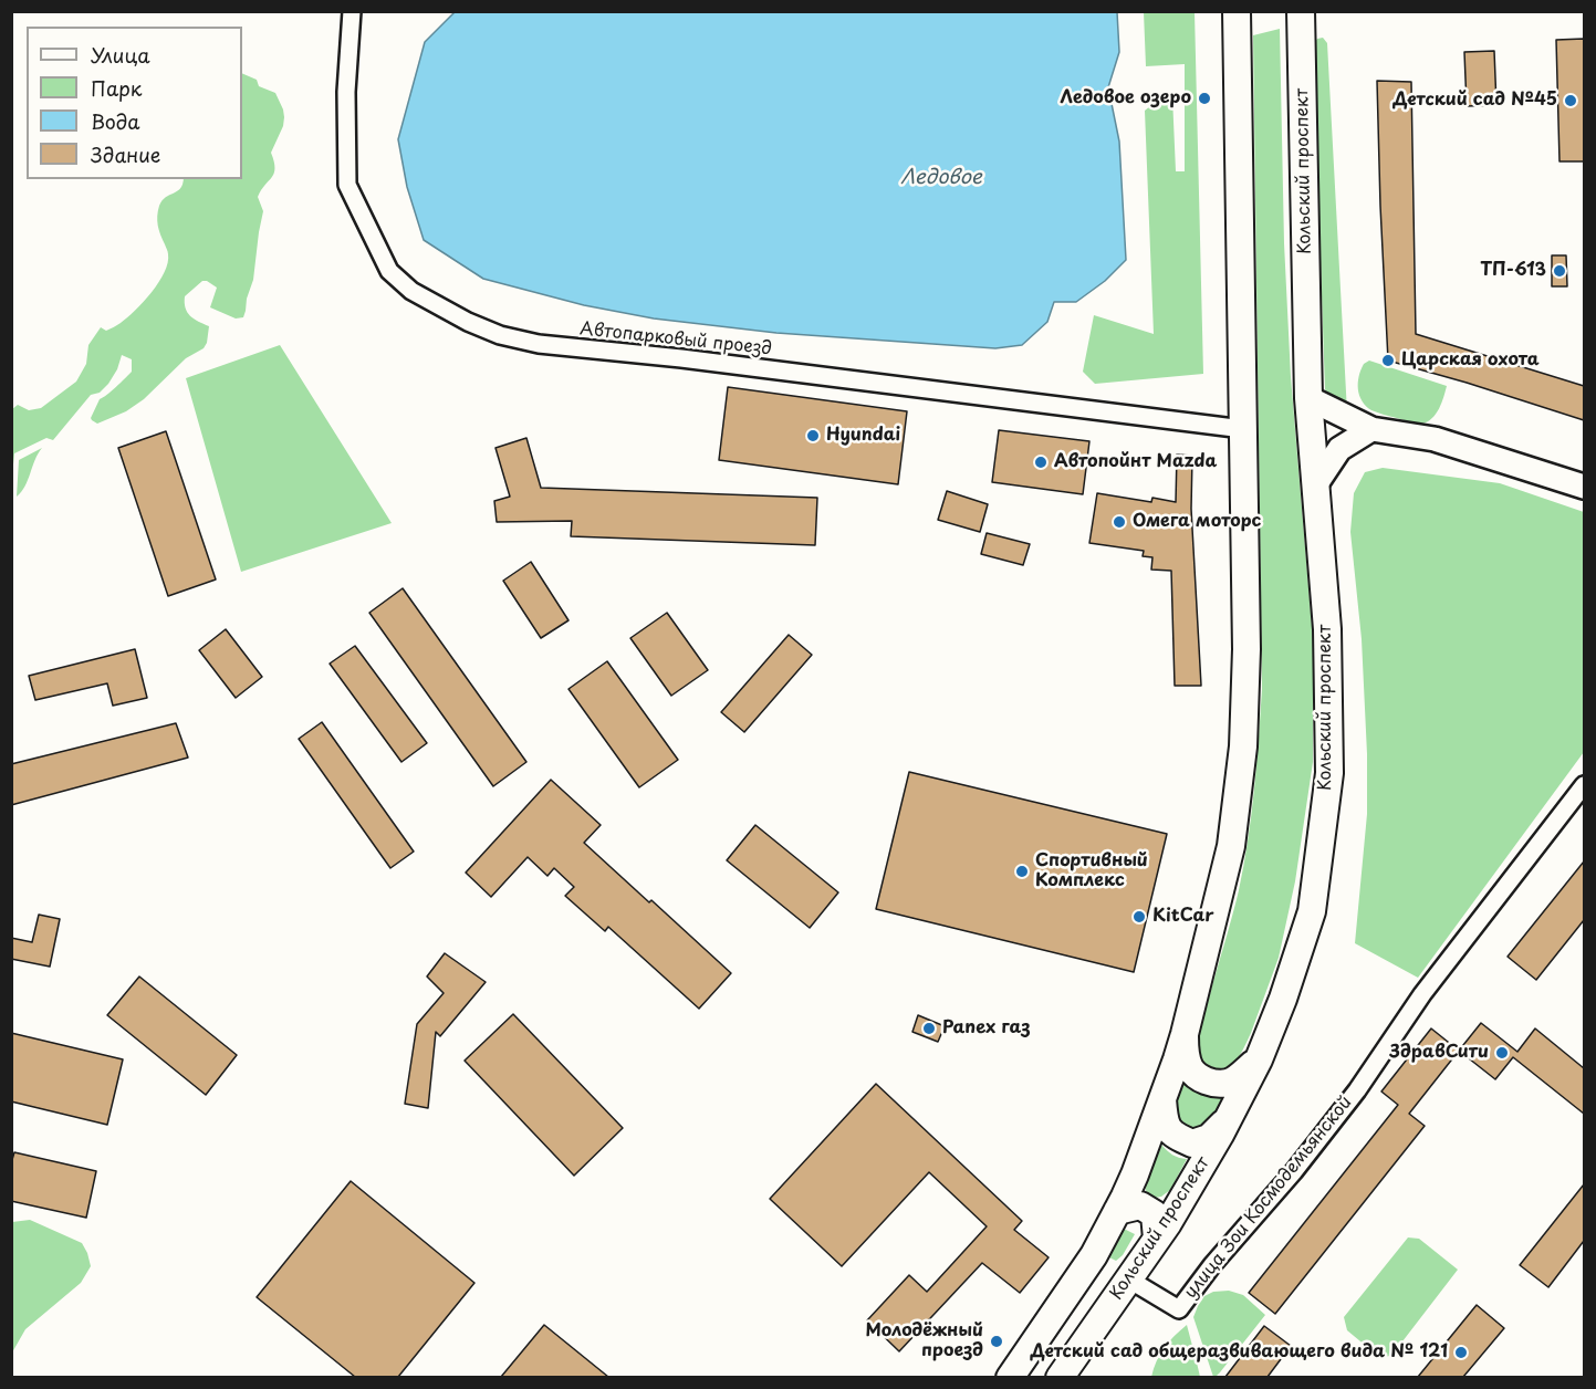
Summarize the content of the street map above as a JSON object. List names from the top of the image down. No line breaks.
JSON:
{"streets":{"main road":["Кольский проспект"],"street":["Автопарковый проезд","улица Зои Космодемьянской"]},"crossings":[["Кольский проспект","Автопарковый проезд"],["Кольский проспект","улица Зои Космодемьянской"]],"water":["Ледовое"],"places":["Ледовое озеро","Детский сад №45","ТП-613","Царская охота","Hyundai","Автопойнт Mazda","Омега моторс","Спортивный Комплекс","KitCar","Panex газ","ЗдравСити","Молодёжный проезд","Детский сад общеразвивающего вида № 121"],"legend":["Улица","Парк","Вода","Здание"]}
